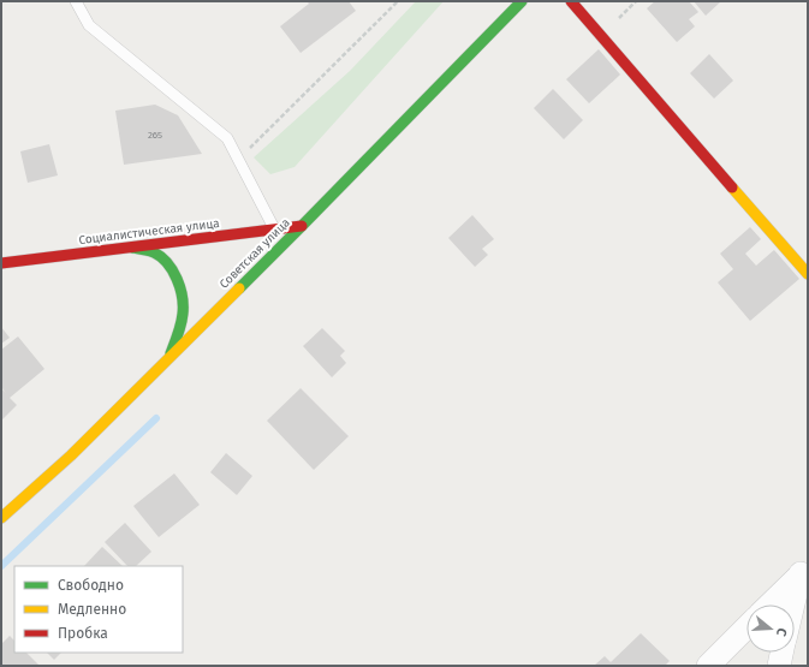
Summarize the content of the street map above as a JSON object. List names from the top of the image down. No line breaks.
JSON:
{"streets":{"street":["Социалистическая улица","Советская улица"]},"crossings":[["Социалистическая улица","Советская улица"]],"house_numbers":["265"],"legend":["Свободно","Медленно","Пробка"],"north":"right"}
